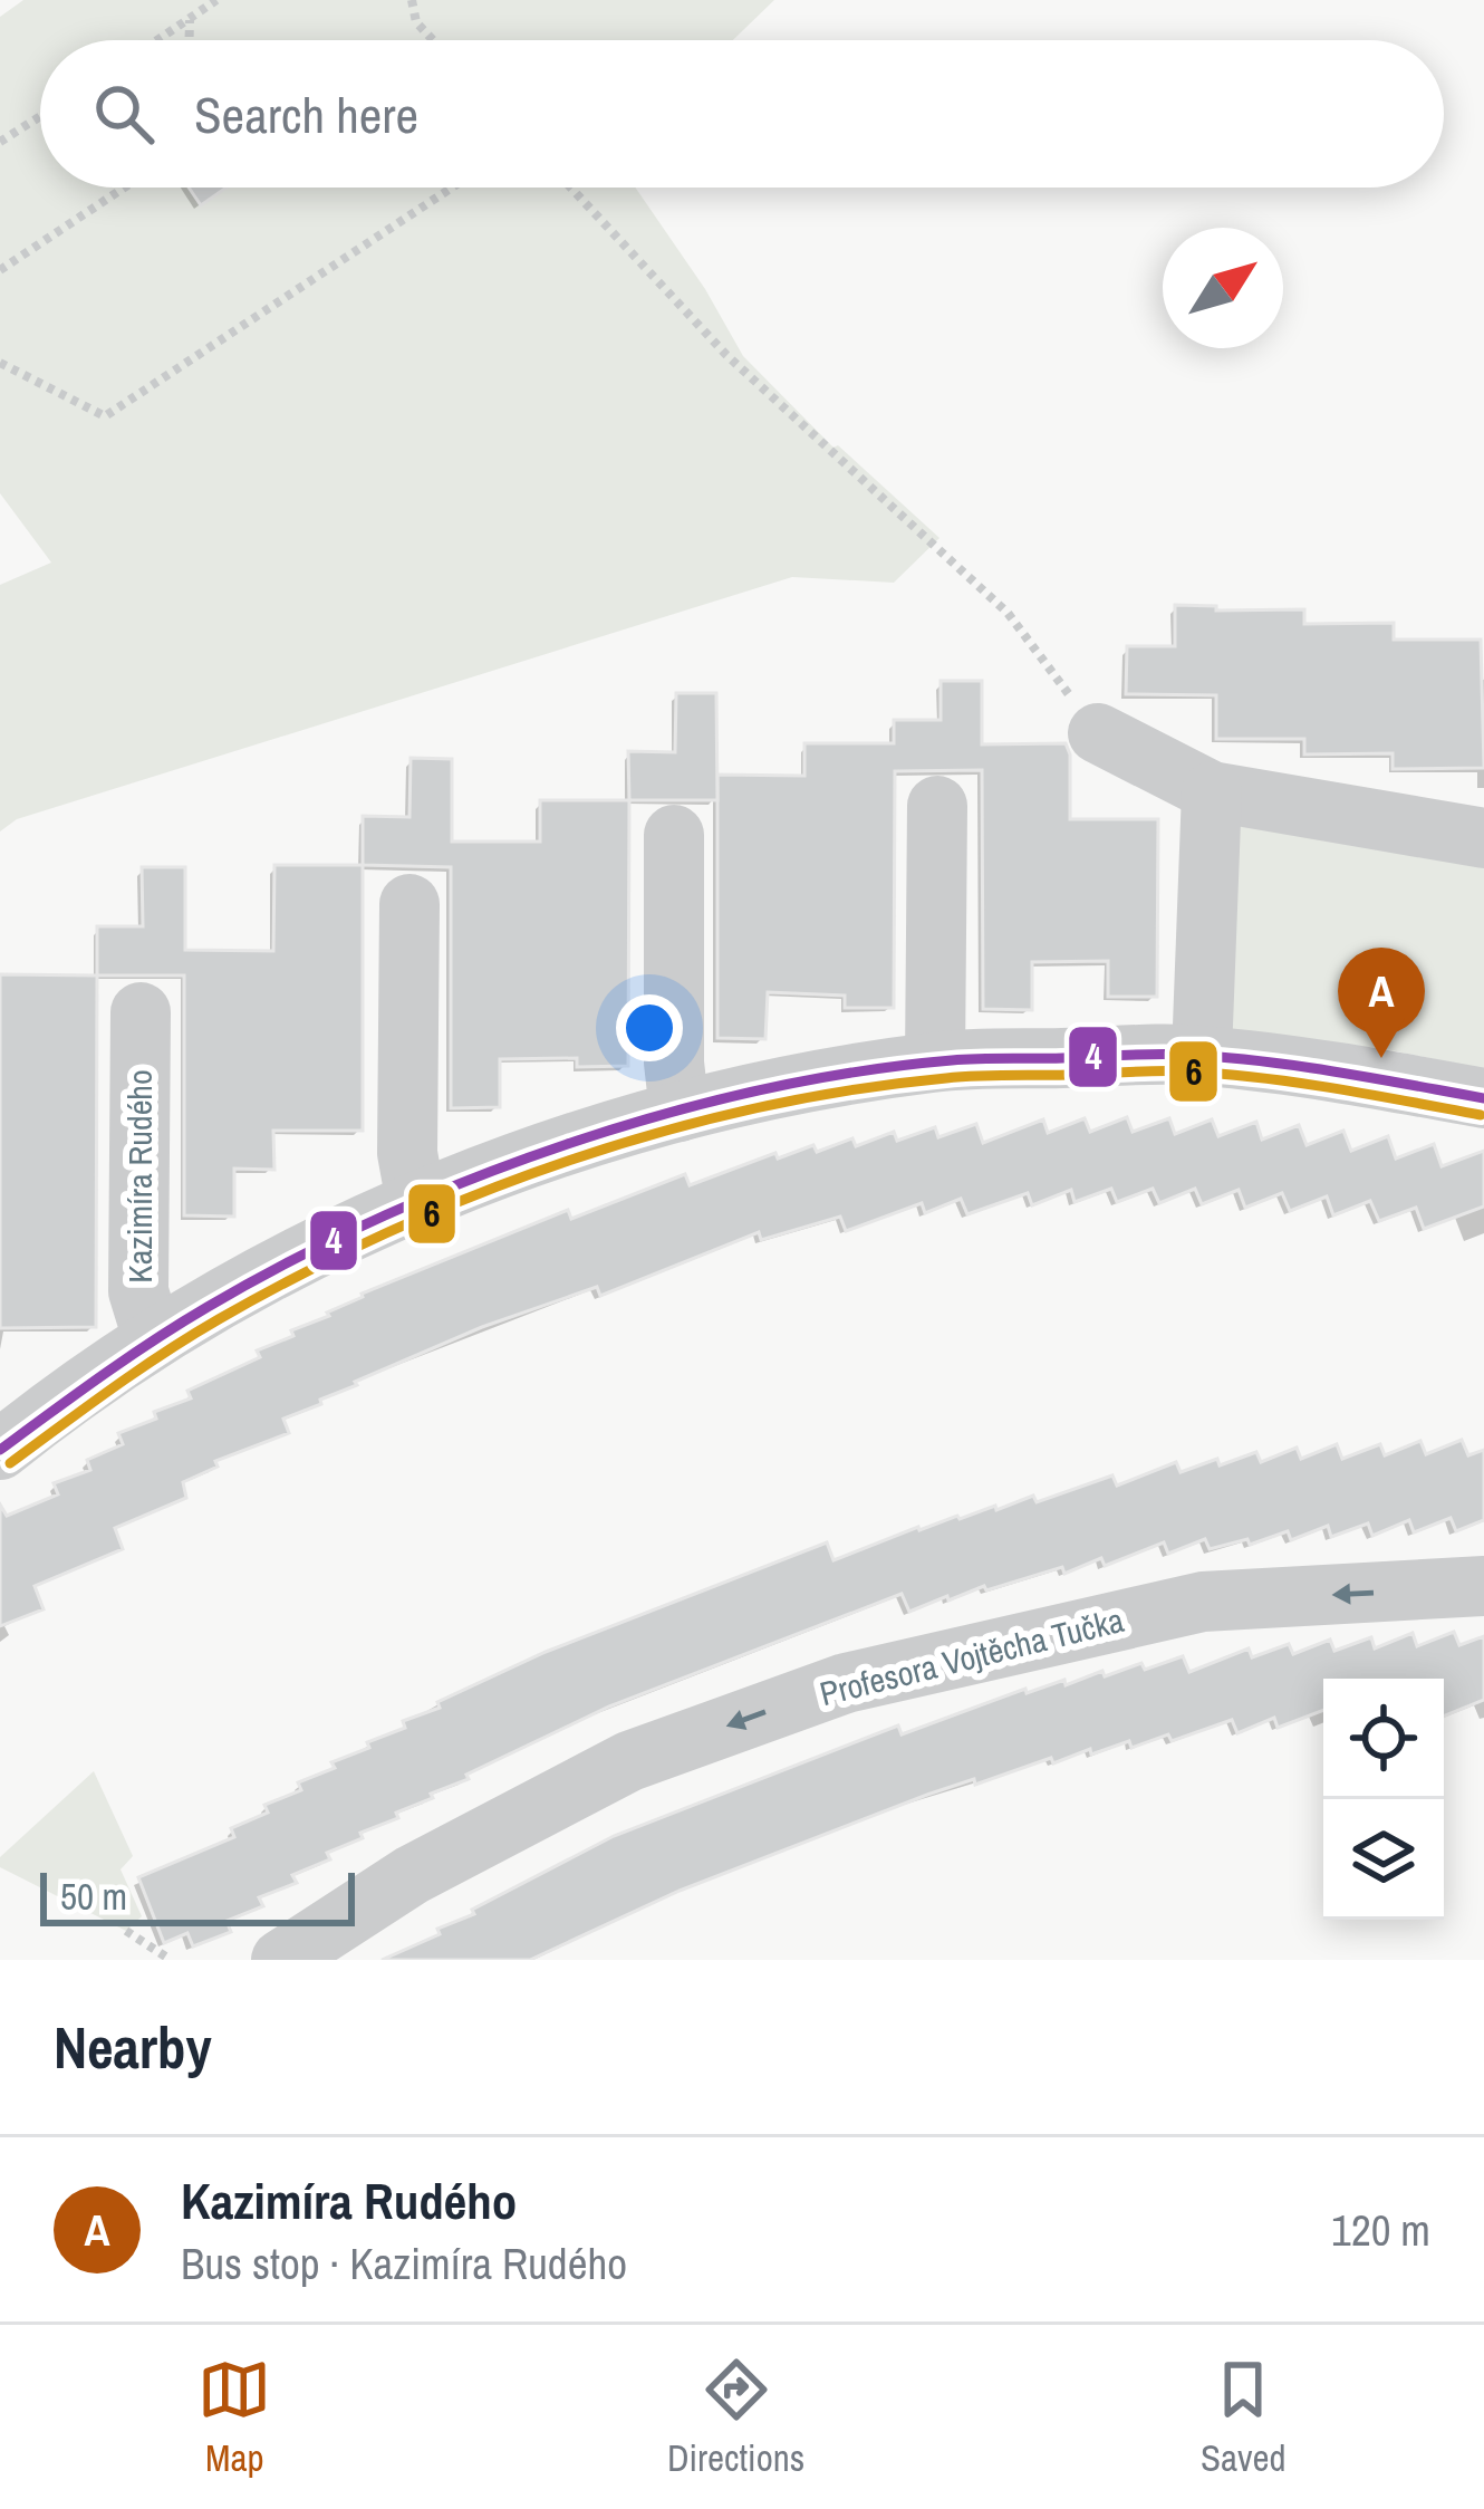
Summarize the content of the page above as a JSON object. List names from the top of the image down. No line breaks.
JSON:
{"streets":{"street":["Kazimíra Rudého","Profesora Vojtěcha Tučka"]},"one_way":["Profesora Vojtěcha Tučka"],"lines":["transit line 4","transit line 6"],"scale_bar":"50 m","north":"top right","page":{"search":"Search here","pins":"A","scale":"50 m","heading":"Nearby","list":[{"mark":"A","name":"Kazimíra Rudého","note":"Bus stop · Kazimíra Rudého","value":"120 m"}],"nav":["Map","Directions","Saved"]}}
